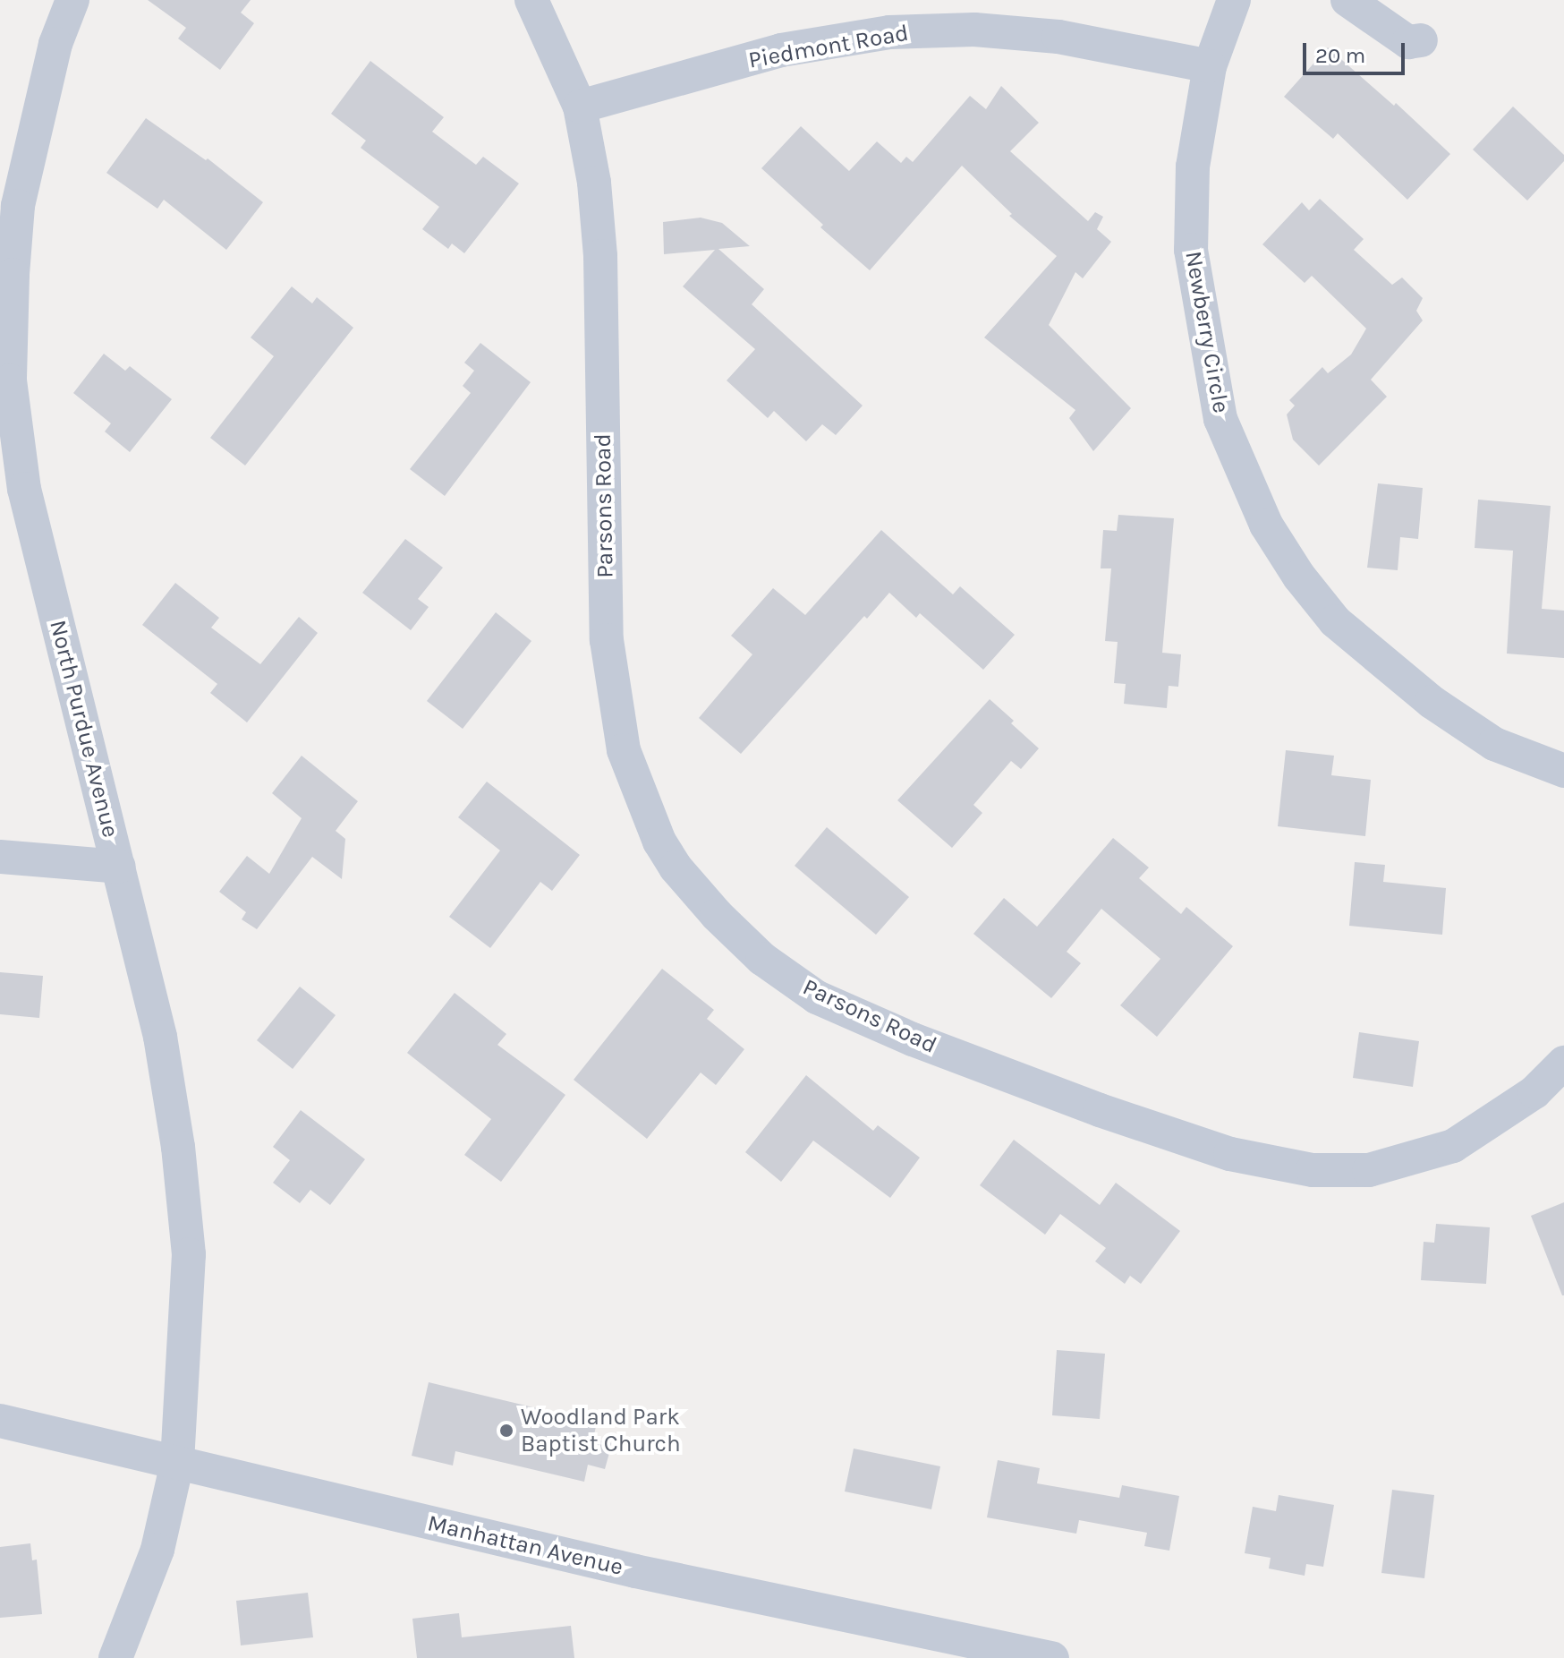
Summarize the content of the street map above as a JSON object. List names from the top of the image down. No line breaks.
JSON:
{"streets":{"street":["Piedmont Road","Newberry Circle","Parsons Road","North Purdue Avenue","Manhattan Avenue"]},"crossings":[["Piedmont Road","Newberry Circle"],["Piedmont Road","Parsons Road"],["North Purdue Avenue","Manhattan Avenue"]],"places":["Woodland Park Baptist Church"],"scale_bar":"20 m"}
